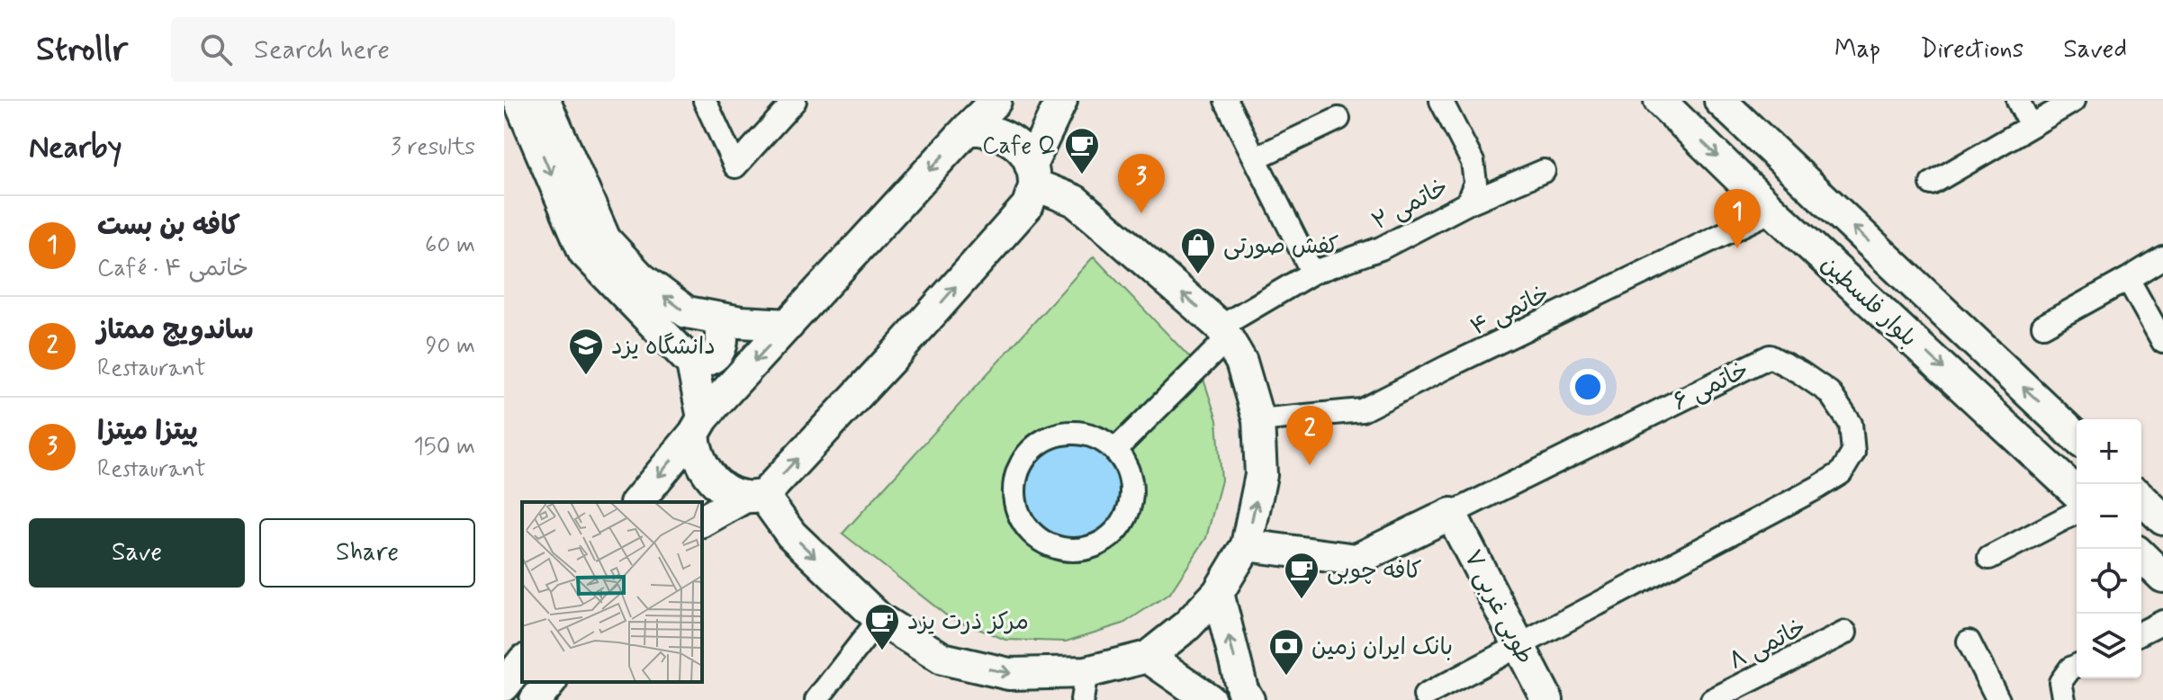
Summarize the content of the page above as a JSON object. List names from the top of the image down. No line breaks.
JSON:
{"streets":{"main road":["بلوار فلسطین","خاتمی ۶","طوبی غربی ۷"],"street":["خاتمی ۲","خاتمی ۴","خاتمی ۸"]},"crossings":[["بلوار فلسطین","خاتمی ۴"],["خاتمی ۶","طوبی غربی ۷"]],"places":{"cafe":["Cafe Q","کافه چوبی","مرکز ذرت یزد"],"shop":["کفش صورتی"],"school or university":["دانشگاه یزد"],"bank":["بانک ایران زمین"]},"page":{"header":"Strollr","search":"Search here","nav":["Map","Directions","Saved"],"heading":["Nearby","3 results"],"pins":["3","1","2"],"list":[{"mark":"1","name":"کافه بن بست","note":"Café · خاتمی ۴","value":"60 m"},{"mark":"2","name":"ساندویچ ممتاز","note":"Restaurant","value":"90 m"},{"mark":"3","name":"پیتزا میتزا","note":"Restaurant","value":"150 m"}],"map_buttons":["+","−"],"buttons":["Save","Share"]}}
